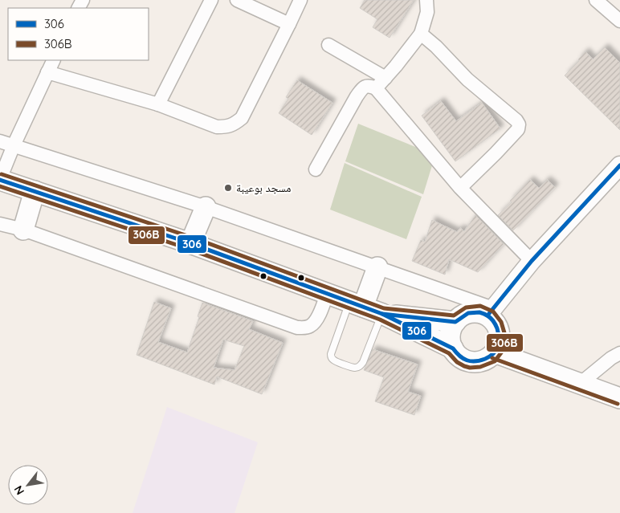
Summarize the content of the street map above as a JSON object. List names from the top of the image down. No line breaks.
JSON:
{"places":["مسجد بوعيبة"],"lines":["transit line 306","transit line 306B"],"legend":["306","306B"],"north":"bottom left"}
